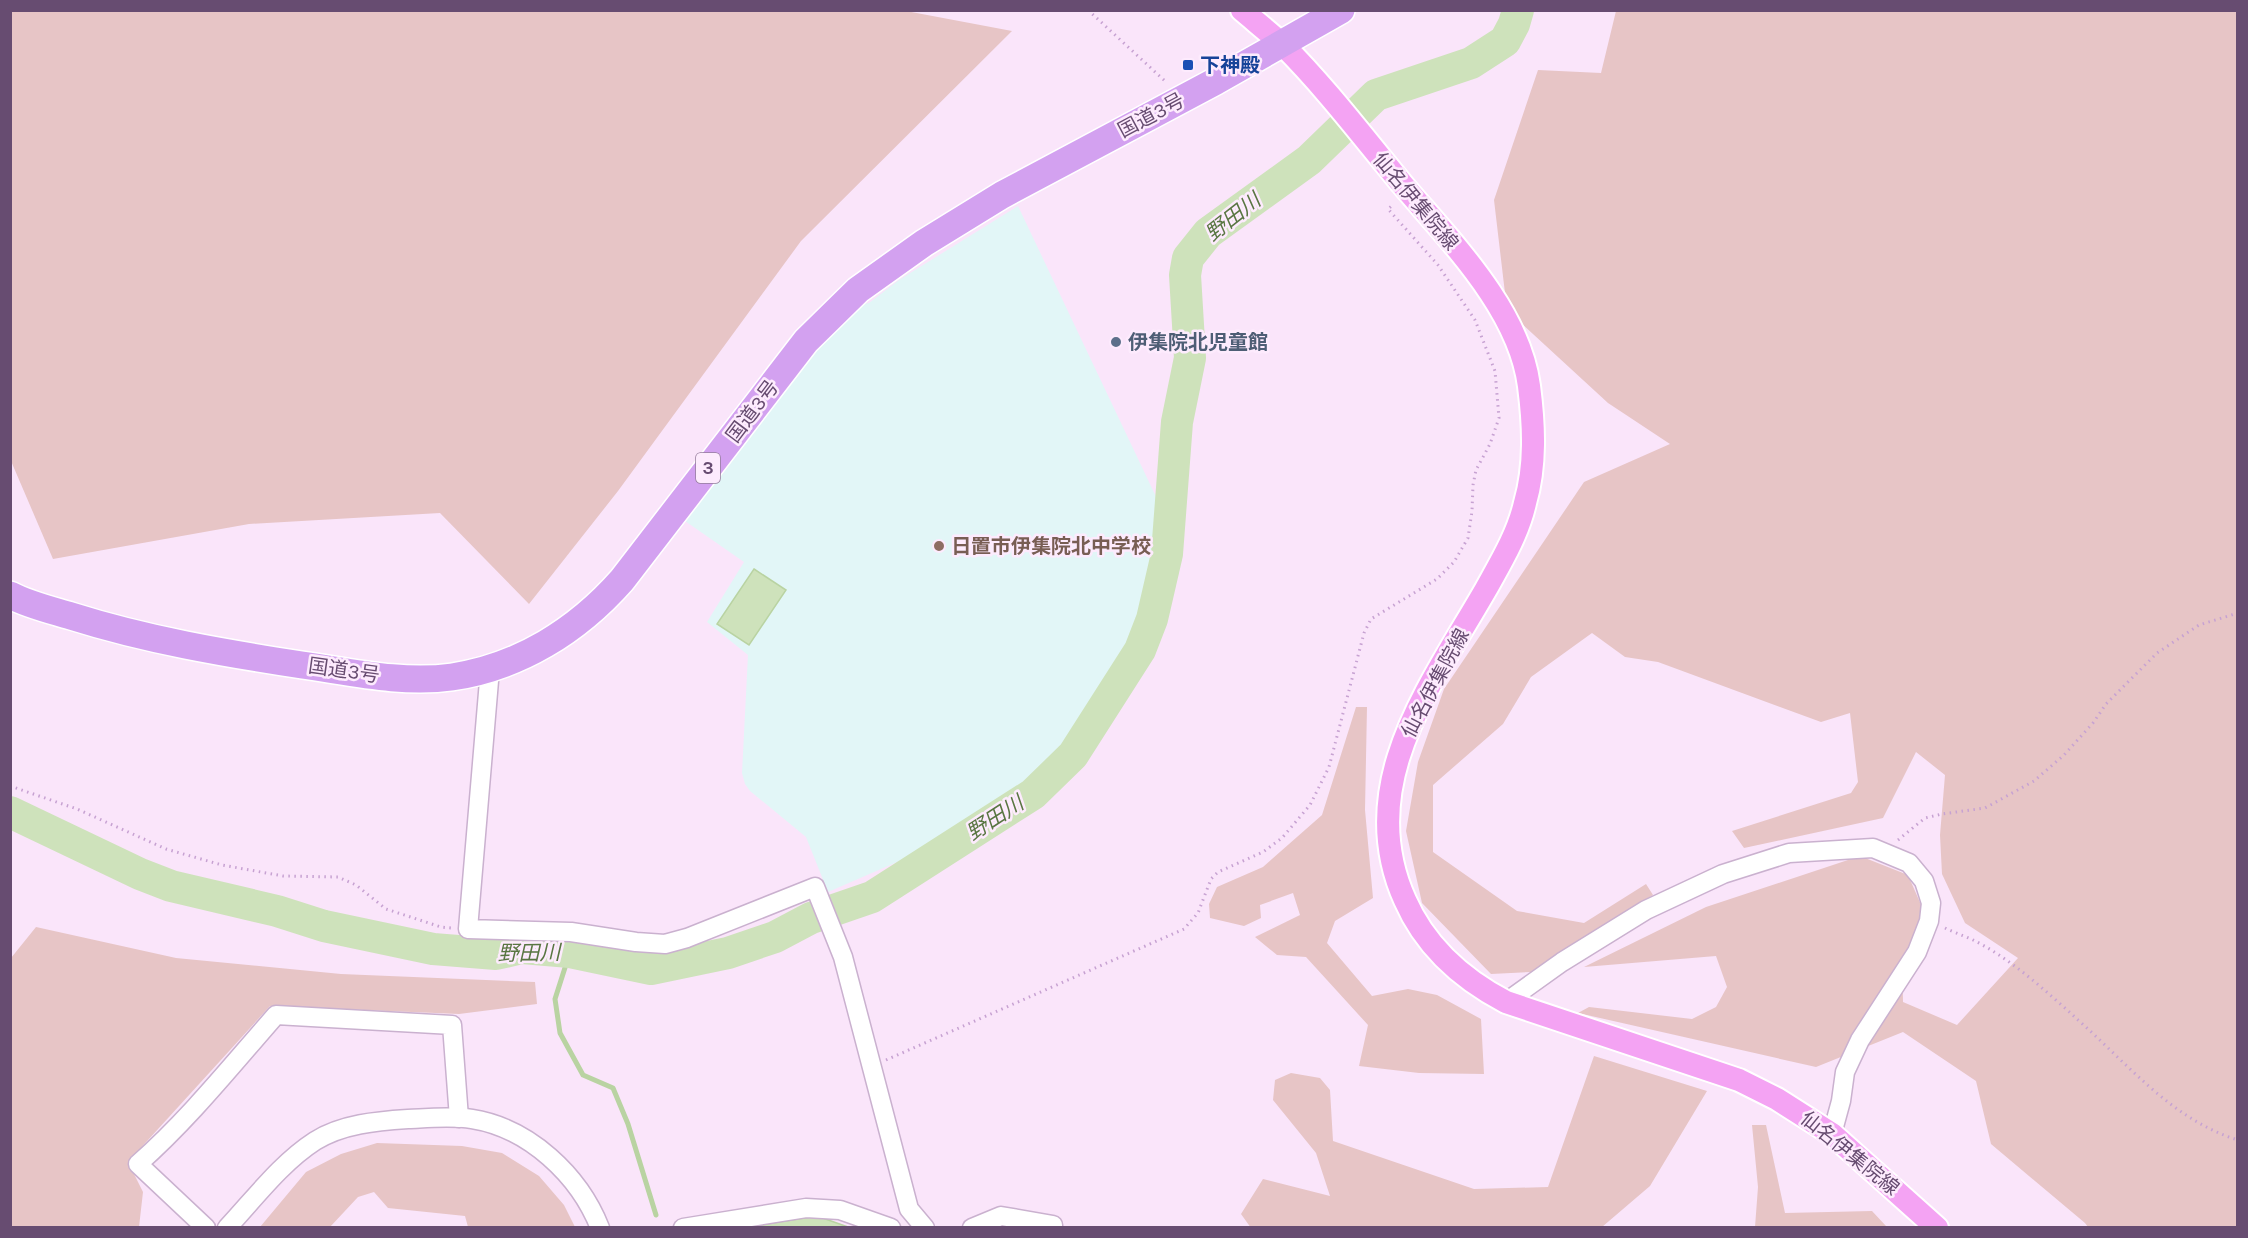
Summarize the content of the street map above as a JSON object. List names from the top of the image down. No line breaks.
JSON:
{"streets":{"highway":["国道3号","3"],"main road":["仙名伊集院線"]},"crossings":[["国道3号","仙名伊集院線"]],"water":["野田川"],"places":{"transit":["下神殿"],"other":["伊集院北児童館","日置市伊集院北中学校"]}}
